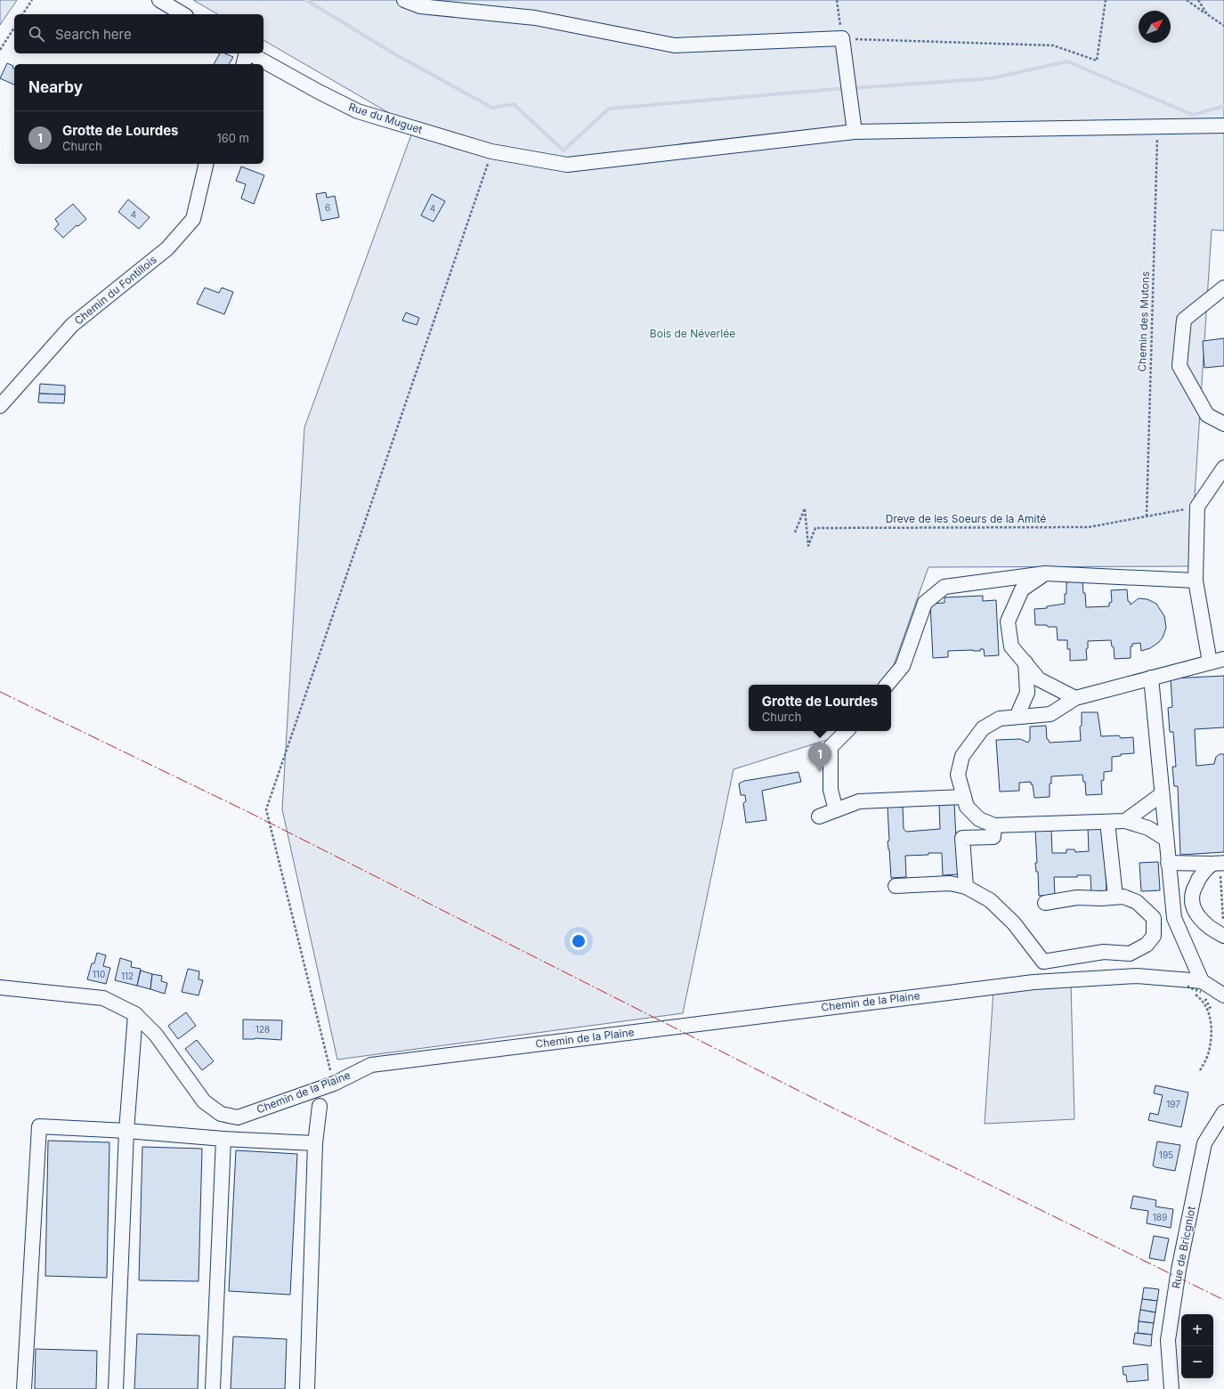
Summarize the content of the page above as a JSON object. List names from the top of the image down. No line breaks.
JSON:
{"streets":{"street":["Rue du Muguet","Chemin du Fontillois","Chemin de la Plaine","Rue de Bricgniot"],"path":["Chemin des Mutons","Dreve de les Soeurs de la Amité"]},"crossings":[["Rue du Muguet","Chemin des Mutons"],["Chemin des Mutons","Dreve de les Soeurs de la Amité"]],"parks":["Bois de Néverlée"],"house_numbers":["6","4","4","110","112","128","197","195","189"],"north":"top right","page":{"search":"Search here","heading":"Nearby","list":[{"mark":"1","name":"Grotte de Lourdes","note":"Church","value":"160 m"}],"popup":["Grotte de Lourdes","Church"],"pins":"1","map_buttons":["+","−"]}}
